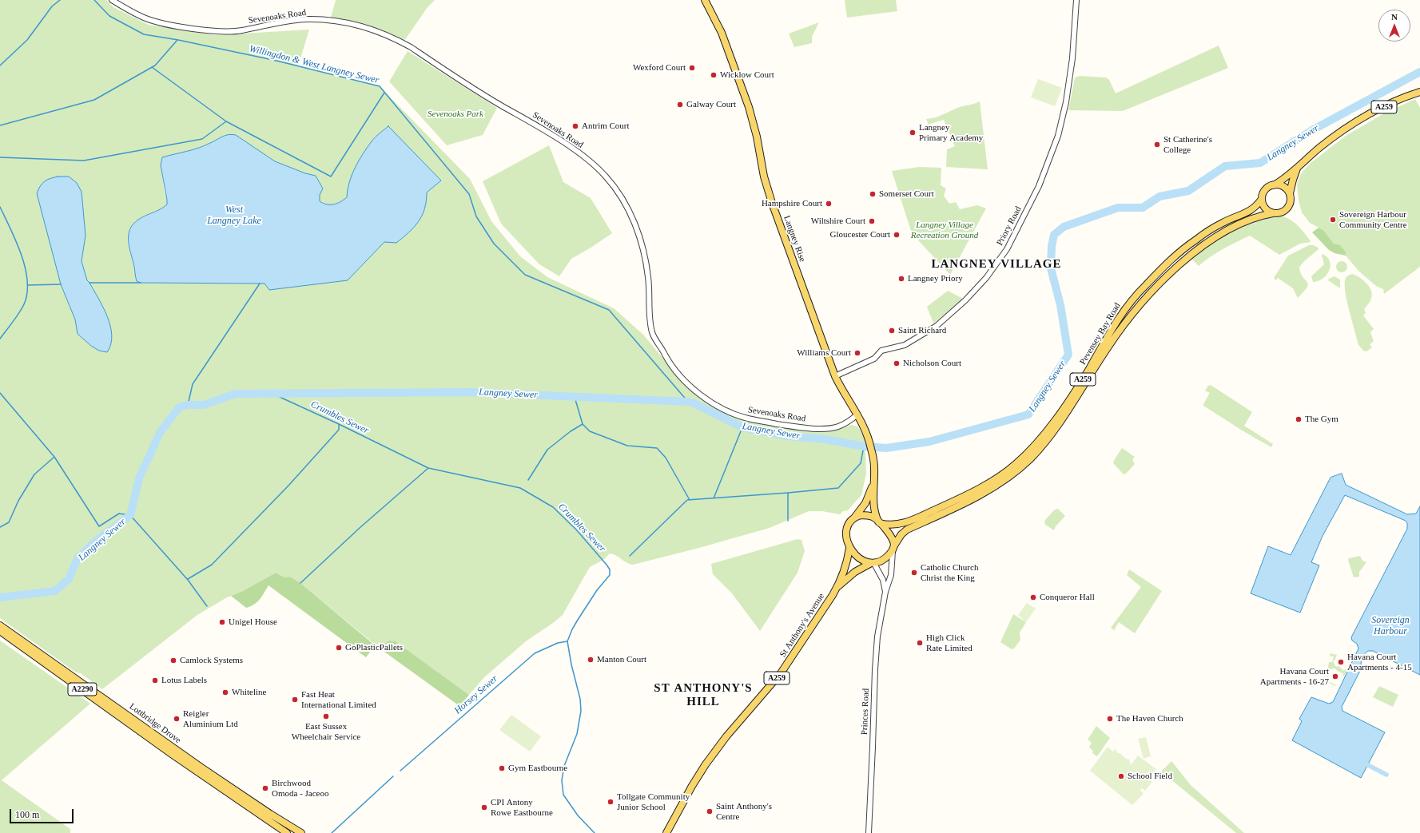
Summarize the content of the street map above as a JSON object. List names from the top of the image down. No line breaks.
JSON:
{"streets":{"main road":["A259","Langney Rise","Pevensey Bay Road","St Anthony's Avenue","A2290","Lottbridge Drove"],"street":["Sevenoaks Road","Priory Road","Princes Road"]},"crossings":[["Sevenoaks Road","Langney Rise"],["A259","Pevensey Bay Road"],["Priory Road","Langney Rise"],["Langney Rise","Pevensey Bay Road"],["Langney Rise","St Anthony's Avenue"],["Langney Rise","Princes Road"],["Pevensey Bay Road","St Anthony's Avenue"],["Pevensey Bay Road","Princes Road"],["St Anthony's Avenue","Princes Road"]],"districts":["LANGNEY VILLAGE","ST ANTHONY'S HILL"],"water":["Willingdon & West Langney Sewer","Langney Sewer","West Langney Lake","Crumbles Sewer","Sovereign Harbour","Horsey Sewer"],"parks":["Sevenoaks Park","Langney Village Recreation Ground"],"places":["Wexford Court","Wicklow Court","Galway Court","Antrim Court","Langney Primary Academy","St Catherine's College","Somerset Court","Hampshire Court","Sovereign Harbour Community Centre","Wiltshire Court","Gloucester Court","Langney Priory","Saint Richard","Williams Court","Nicholson Court","The Gym","Catholic Church Christ the King","Conqueror Hall","Unigel House","High Click Rate Limited","GoPlasticPallets","Manton Court","Camlock Systems","Havana Court Apartments - 4-15","Havana Court Apartments - 16-27","Lotus Labels","Whiteline","Fast Heat International Limited","East Sussex Wheelchair Service","Reigler Aluminium Ltd","The Haven Church","Gym Eastbourne","School Field","Birchwood Omoda - Jaceoo","Tollgate Community Junior School","CPI Antony Rowe Eastbourne","Saint Anthony's Centre"],"scale_bar":"100 m","north":"top"}
